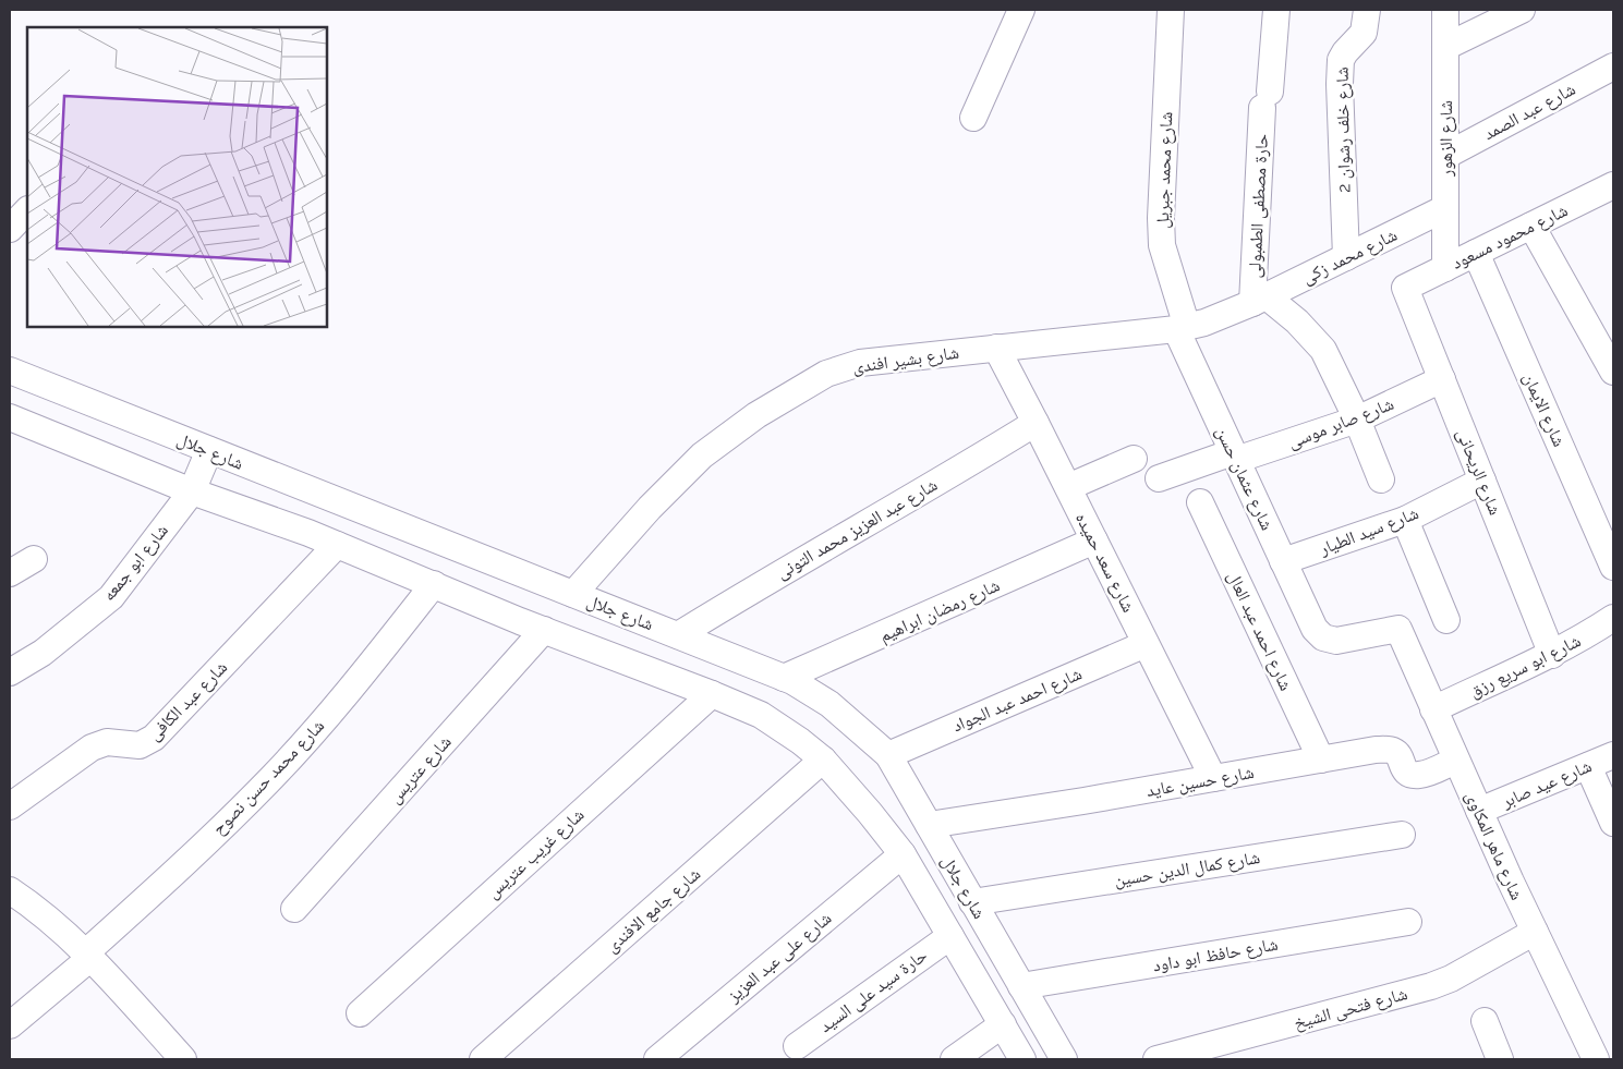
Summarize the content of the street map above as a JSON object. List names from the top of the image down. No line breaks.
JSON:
{"streets":{"street":["شارع عبد الصمد","شارع خلف رشوان 2","شارع الزهور","شارع محمد جبريل","حارة مصطفى الطمبولى","شارع محمود مسعود","شارع محمد زكى","شارع بشير افندى","شارع الايمان","شارع صابر موسى","شارع جلال","شارع الريحانى","شارع عثمان حسن","شارع عبد العزيز محمد التونى","شارع سيد الطيار","شارع ابو جمعه","شارع سعد حميده","شارع رمضان ابراهيم","شارع احمد عبد العال","شارع ابو سريع رزق","شارع احمد عبد الجواد","شارع عبد الكافى","شارع عتريس","شارع محمد حسن نصوح","شارع حسين عايد","شارع عيد صابر","شارع ماهر المكاوى","شارع غريب عتريس","شارع كمال الدين حسين","شارع جامع الافندى","شارع حافظ ابو داود","شارع على عبد العزيز","حارة سيد على السيد","شارع فتحى الشيخ"]},"crossings":[["شارع عبد الصمد","شارع الزهور"],["شارع خلف رشوان 2","شارع محمد زكى"],["شارع الزهور","شارع محمود مسعود"],["شارع الزهور","شارع محمد زكى"],["شارع محمد جبريل","شارع بشير افندى"],["شارع محمد جبريل","شارع عثمان حسن"],["حارة مصطفى الطمبولى","شارع محمد زكى"],["حارة مصطفى الطمبولى","شارع بشير افندى"],["شارع محمود مسعود","شارع الايمان"],["شارع محمود مسعود","شارع الريحانى"],["شارع محمد زكى","شارع بشير افندى"],["شارع بشير افندى","شارع جلال"],["شارع بشير افندى","شارع عثمان حسن"],["شارع بشير افندى","شارع سعد حميده"],["شارع صابر موسى","شارع الريحانى"],["شارع صابر موسى","شارع عثمان حسن"],["شارع جلال","شارع عبد العزيز محمد التونى"],["شارع جلال","شارع ابو جمعه"],["شارع جلال","شارع رمضان ابراهيم"],["شارع جلال","شارع احمد عبد الجواد"],["شارع جلال","شارع عبد الكافى"],["شارع جلال","شارع عتريس"],["شارع جلال","شارع محمد حسن نصوح"],["شارع جلال","شارع حسين عايد"],["شارع جلال","شارع غريب عتريس"],["شارع جلال","شارع كمال الدين حسين"],["شارع جلال","شارع جامع الافندى"],["شارع جلال","شارع حافظ ابو داود"],["شارع جلال","شارع على عبد العزيز"],["شارع جلال","حارة سيد على السيد"],["شارع الريحانى","شارع سيد الطيار"],["شارع الريحانى","شارع ابو سريع رزق"],["شارع عثمان حسن","شارع سيد الطيار"],["شارع عثمان حسن","شارع ماهر المكاوى"],["شارع عبد العزيز محمد التونى","شارع سعد حميده"],["شارع سعد حميده","شارع رمضان ابراهيم"],["شارع سعد حميده","شارع احمد عبد الجواد"],["شارع سعد حميده","شارع حسين عايد"],["شارع احمد عبد العال","شارع حسين عايد"],["شارع ابو سريع رزق","شارع ماهر المكاوى"],["شارع حسين عايد","شارع ماهر المكاوى"],["شارع عيد صابر","شارع ماهر المكاوى"],["شارع ماهر المكاوى","شارع فتحى الشيخ"]]}
